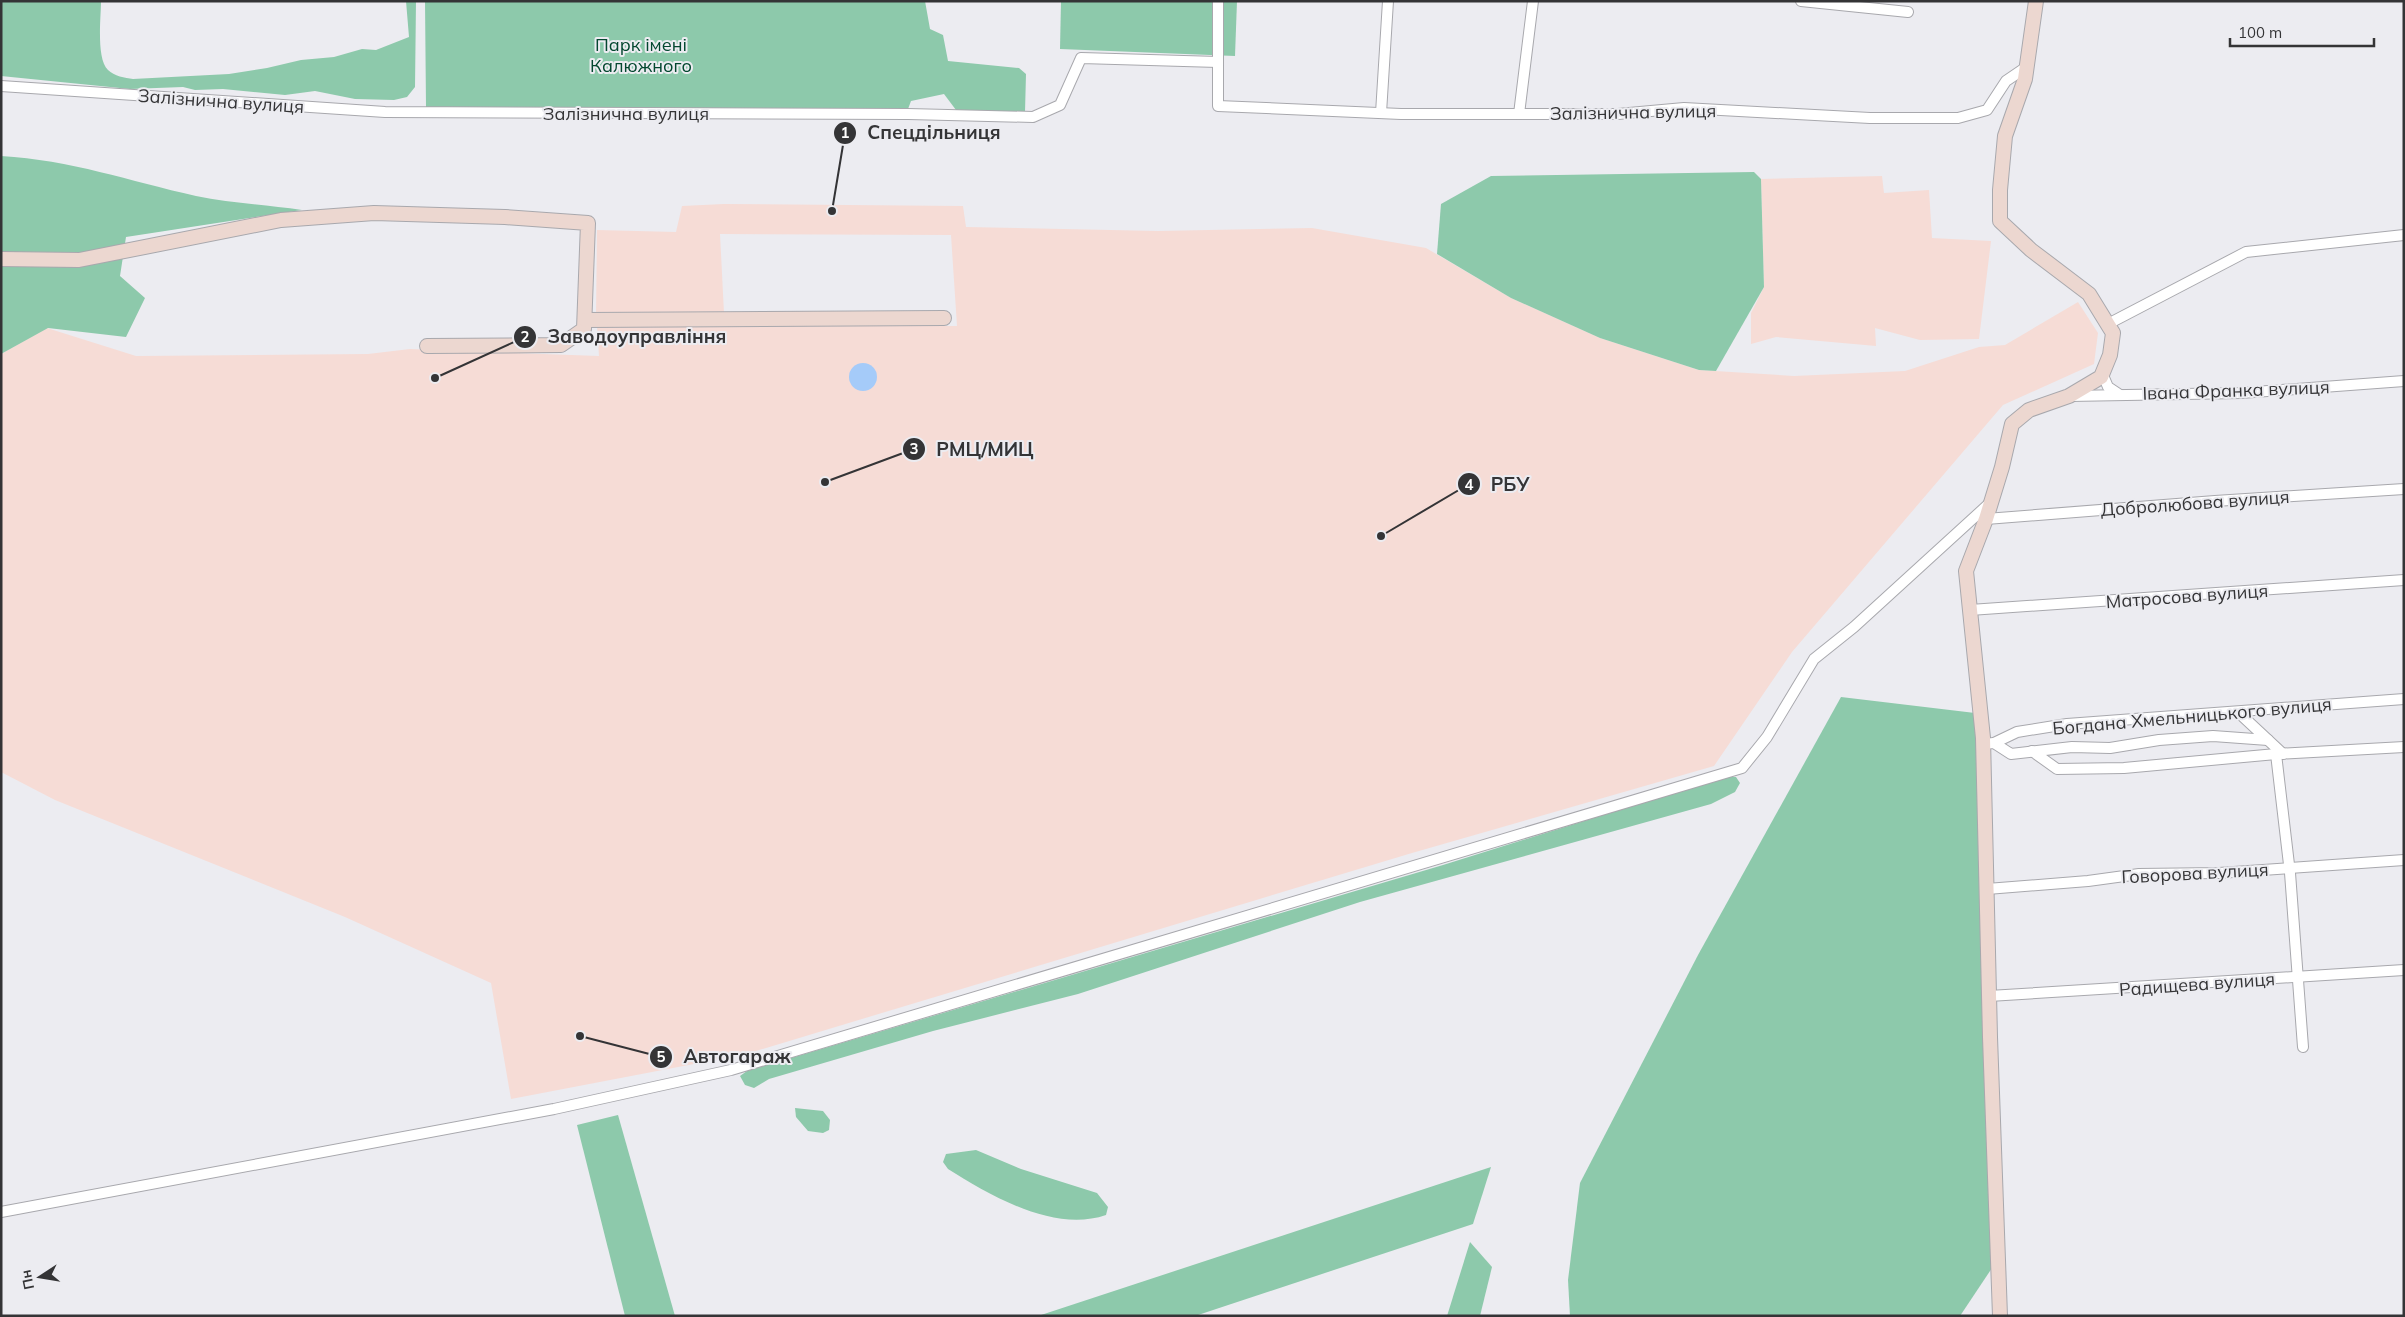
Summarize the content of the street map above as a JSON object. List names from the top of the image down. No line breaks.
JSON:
{"streets":{"street":["Залізнична вулиця","Івана Франка вулиця","Добролюбова вулиця","Матросова вулиця","Богдана Хмельницького вулиця","Говорова вулиця","Радищева вулиця"]},"parks":["Парк імені Калюжного"],"places":["Спецдільниця","Заводоуправління","РМЦ/МИЦ","РБУ","Автогараж"],"scale_bar":"100 m","north":"left"}
